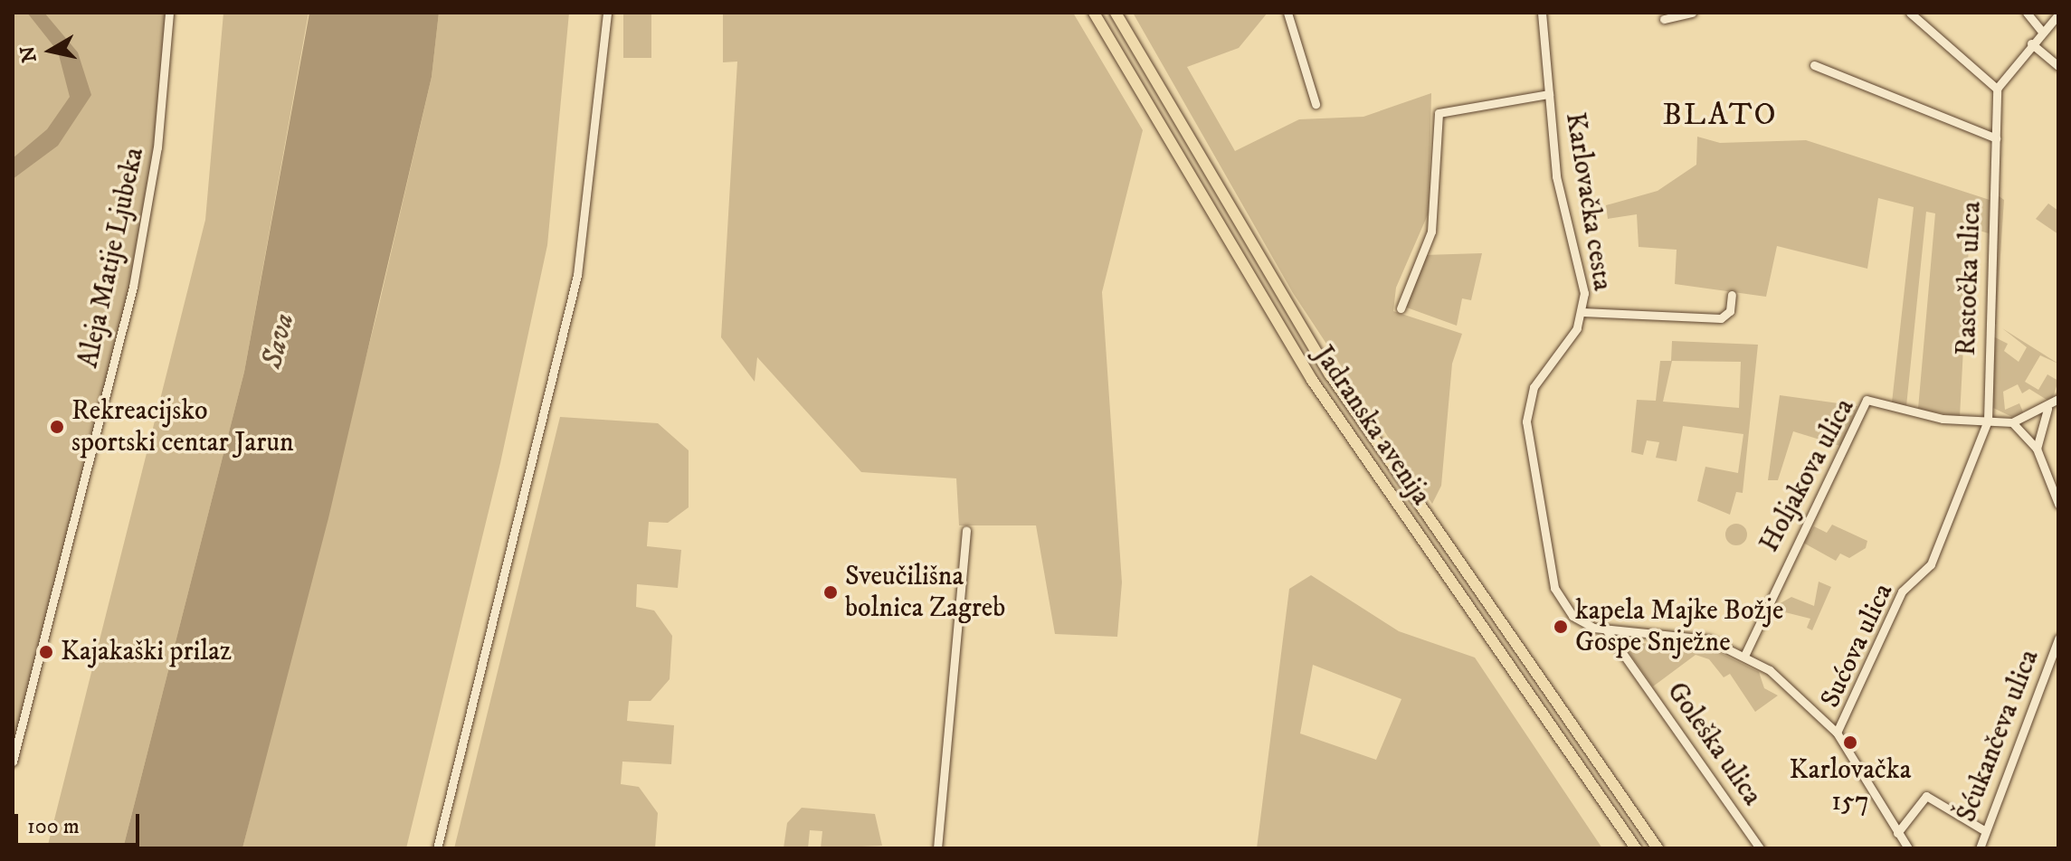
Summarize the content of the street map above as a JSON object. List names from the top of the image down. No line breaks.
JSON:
{"streets":{"main road":["Jadranska avenija"],"street":["Karlovačka cesta","Aleja Matije Ljubeka","Rastočka ulica","Holjakova ulica","Sućova ulica","Šćukančeva ulica","Goleška ulica"]},"crossings":[["Karlovačka cesta","Holjakova ulica"],["Karlovačka cesta","Sućova ulica"],["Karlovačka cesta","Goleška ulica"],["Rastočka ulica","Holjakova ulica"],["Rastočka ulica","Sućova ulica"],["Holjakova ulica","Sućova ulica"]],"districts":["BLATO"],"water":["Sava"],"places":["Rekreacijsko sportski centar Jarun","Sveučilišna bolnica Zagreb","kapela Majke Božje Gospe Snježne","Kajakaški prilaz","Karlovačka 157"],"scale_bar":"100 m","north":"left"}
